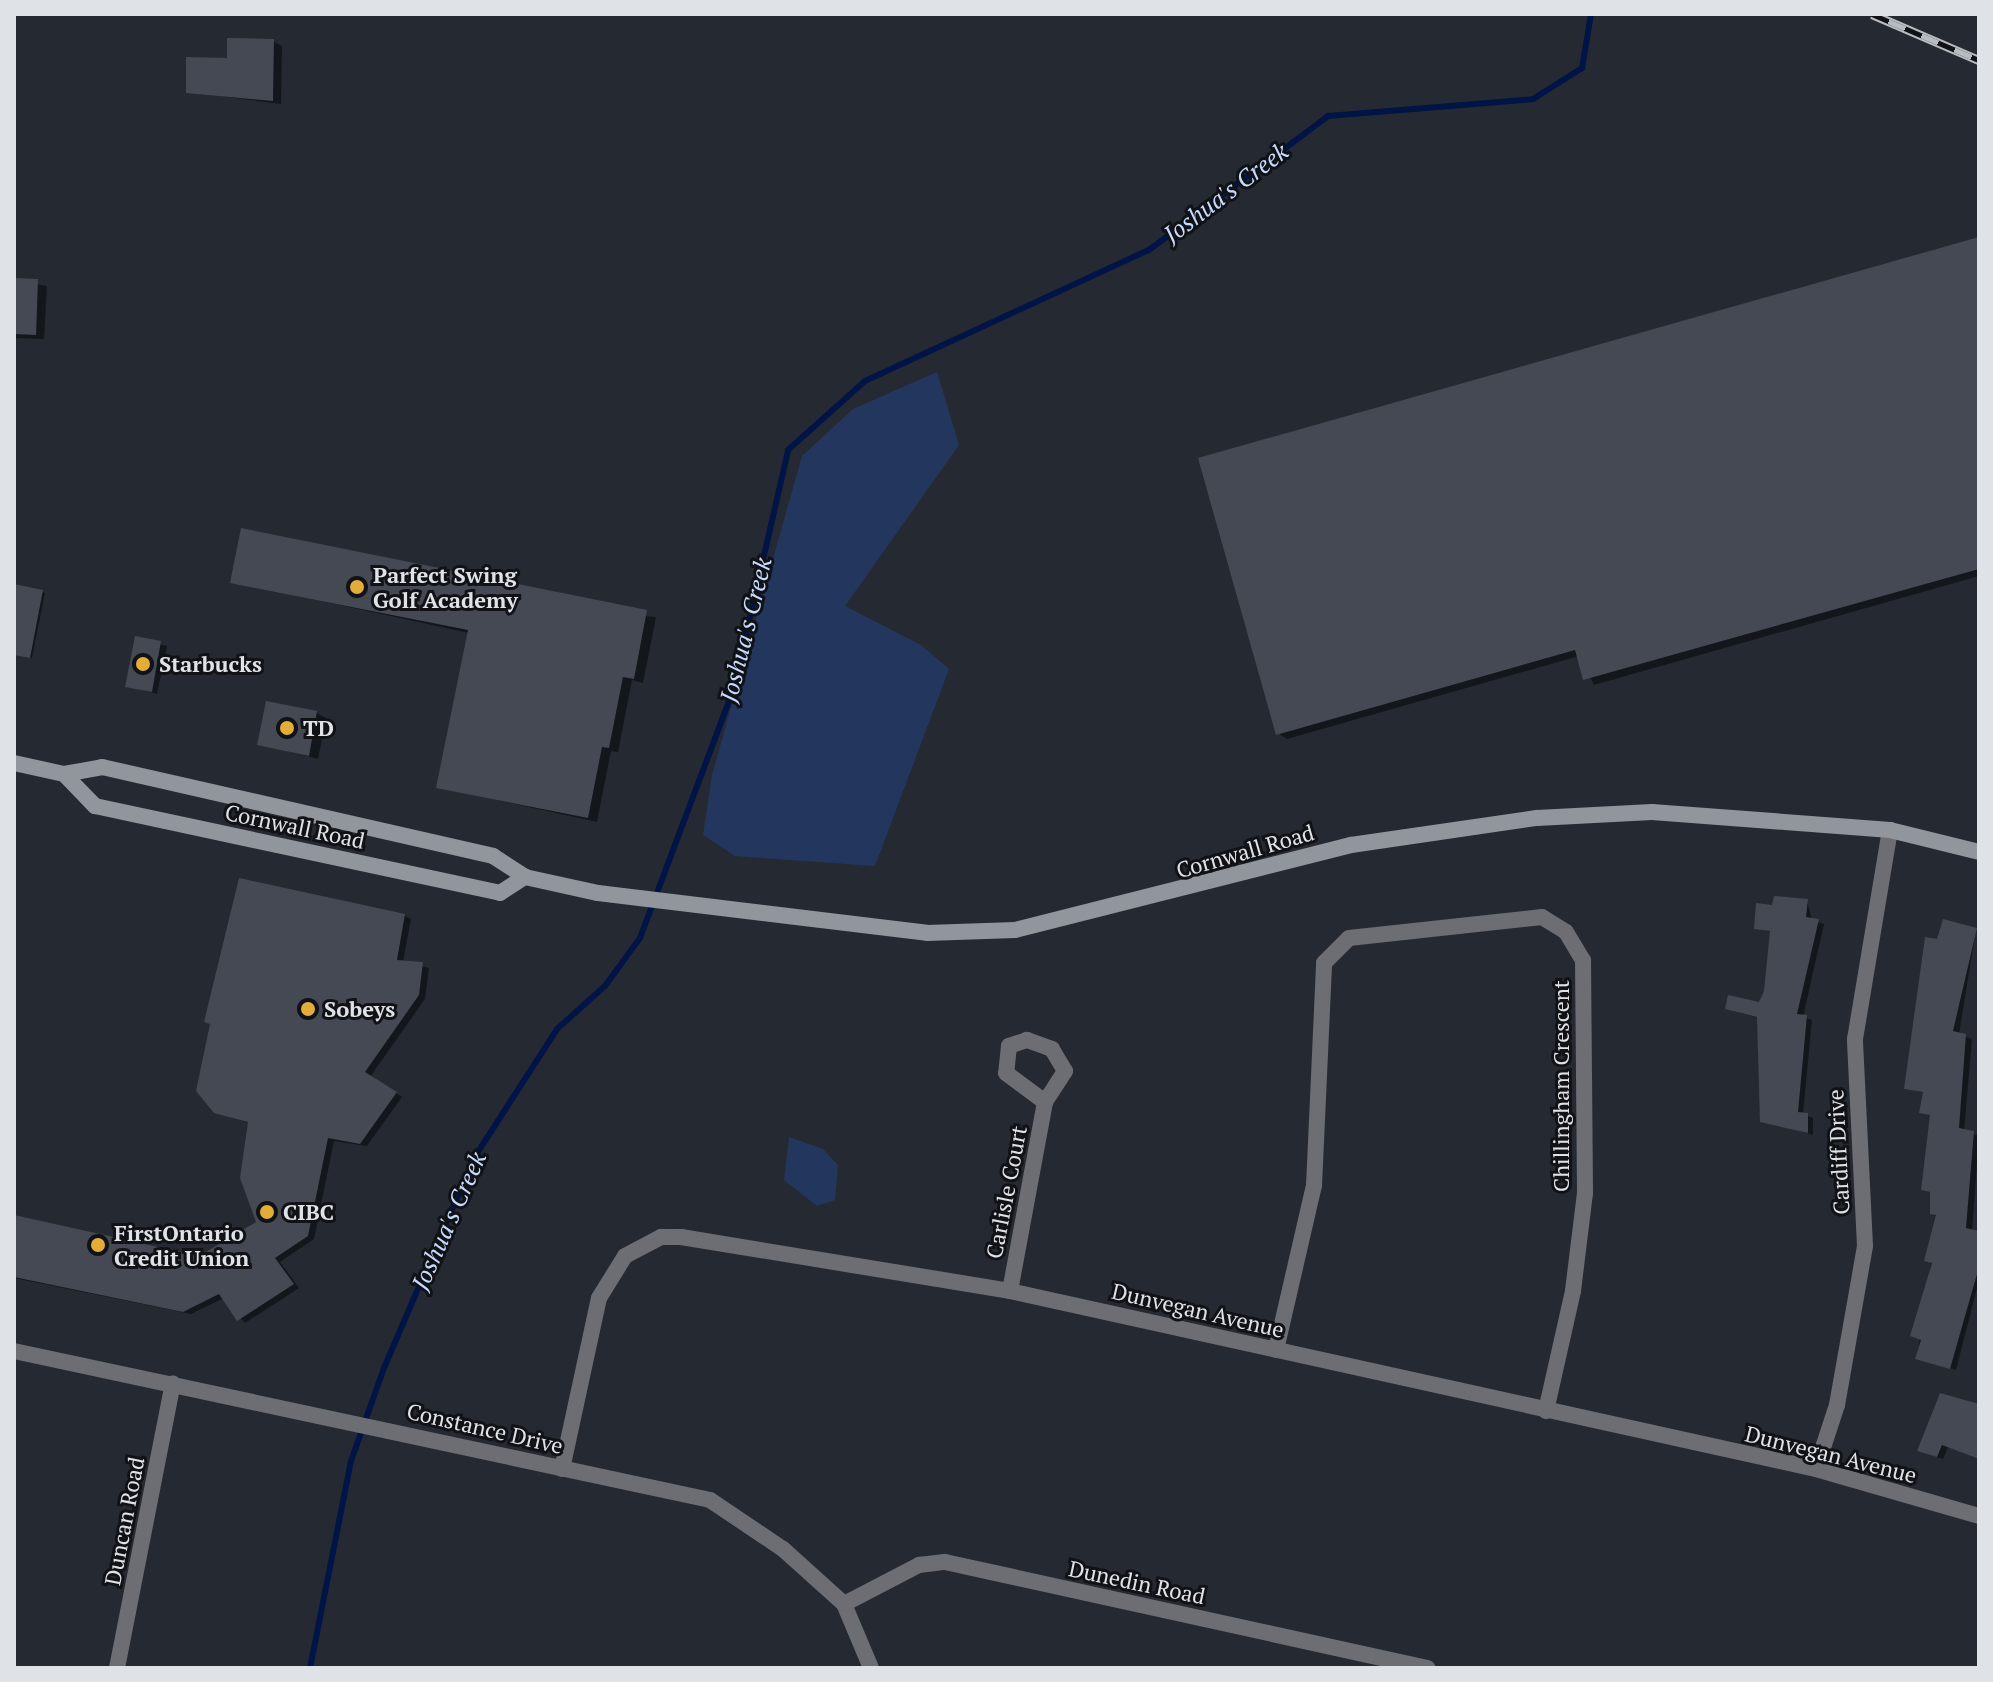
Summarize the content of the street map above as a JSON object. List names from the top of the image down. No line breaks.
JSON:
{"streets":{"main road":["Cornwall Road"],"street":["Chillingham Crescent","Cardiff Drive","Carlisle Court","Dunvegan Avenue","Constance Drive","Duncan Road","Dunedin Road"]},"crossings":[["Cornwall Road","Cardiff Drive"],["Chillingham Crescent","Dunvegan Avenue"],["Cardiff Drive","Dunvegan Avenue"],["Carlisle Court","Dunvegan Avenue"],["Dunvegan Avenue","Constance Drive"],["Constance Drive","Duncan Road"],["Constance Drive","Dunedin Road"]],"water":["Joshua's Creek"],"places":["Parfect Swing Golf Academy","Starbucks","TD","Sobeys","CIBC","FirstOntario Credit Union"]}
